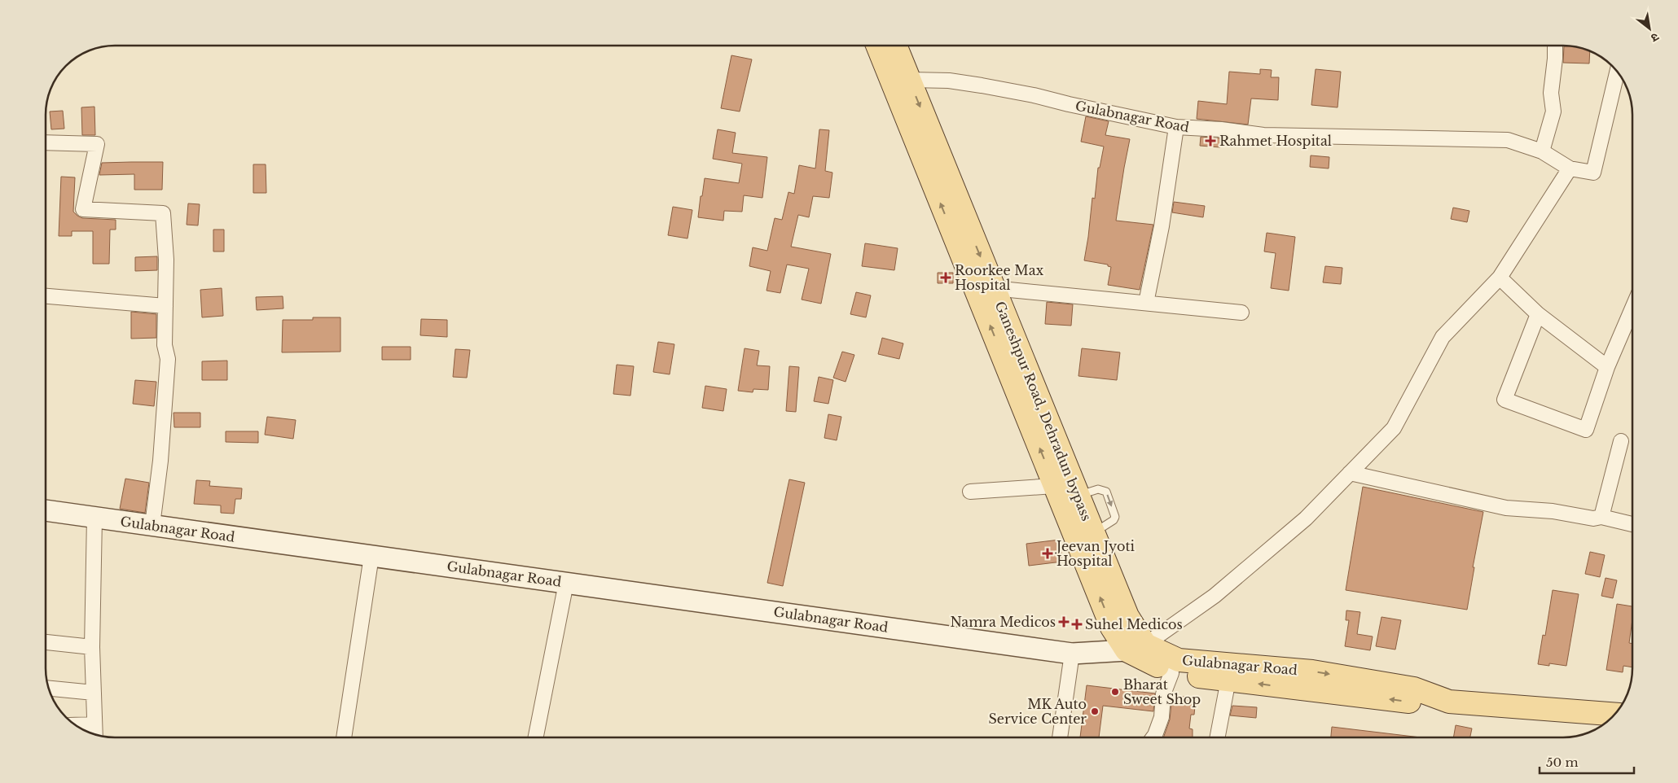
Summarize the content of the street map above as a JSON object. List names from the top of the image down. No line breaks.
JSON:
{"streets":{"main road":["Gulabnagar Road","Ganeshpur Road, Dehradun bypass"]},"crossings":[["Gulabnagar Road","Ganeshpur Road, Dehradun bypass"]],"places":{"health":["Rahmet Hospital","Roorkee Max Hospital","Jeevan Jyoti Hospital","Namra Medicos","Suhel Medicos"],"other":["Bharat Sweet Shop","MK Auto Service Center"]},"scale_bar":"50 m","north":"bottom right"}
